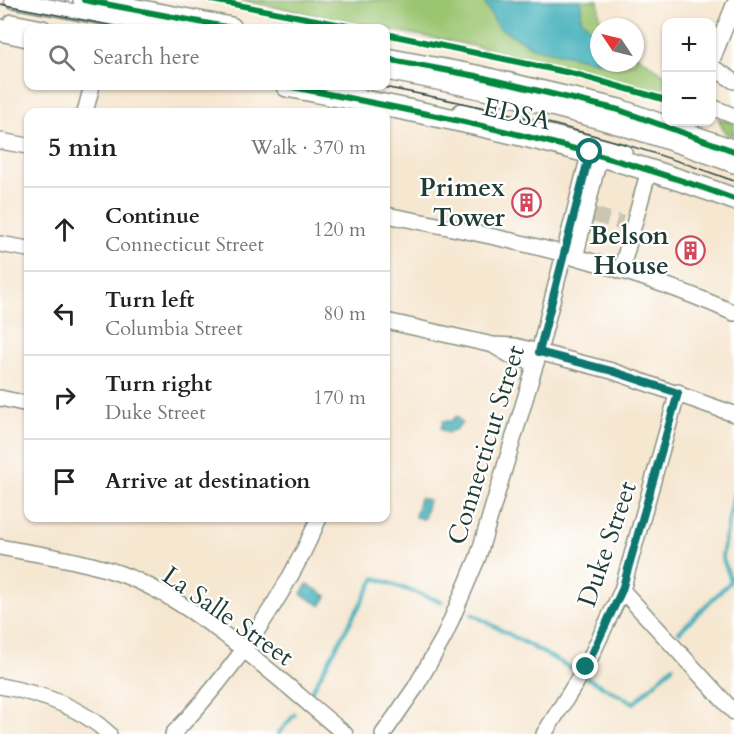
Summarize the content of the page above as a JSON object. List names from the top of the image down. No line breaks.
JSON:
{"streets":{"highway":["EDSA"],"street":["Connecticut Street","Duke Street","La Salle Street"]},"crossings":[["EDSA","Connecticut Street"]],"places":{"building":["Primex Tower","Belson House"]},"north":"top left","page":{"map_buttons":["+","−"],"search":"Search here","heading":["5 min","Walk · 370 m"],"list":[["Continue","Connecticut Street","120 m"],["Turn left","Columbia Street","80 m"],["Turn right","Duke Street","170 m"],"Arrive at destination"]}}
